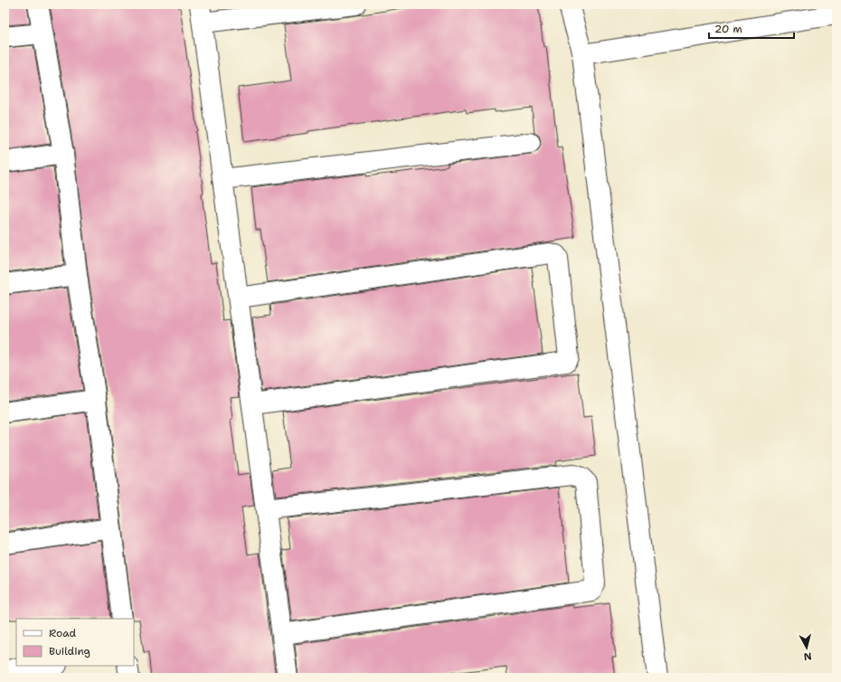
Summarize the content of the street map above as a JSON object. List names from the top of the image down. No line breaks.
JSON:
{"legend":["Road","Building"],"scale_bar":"20 m","north":"bottom"}
